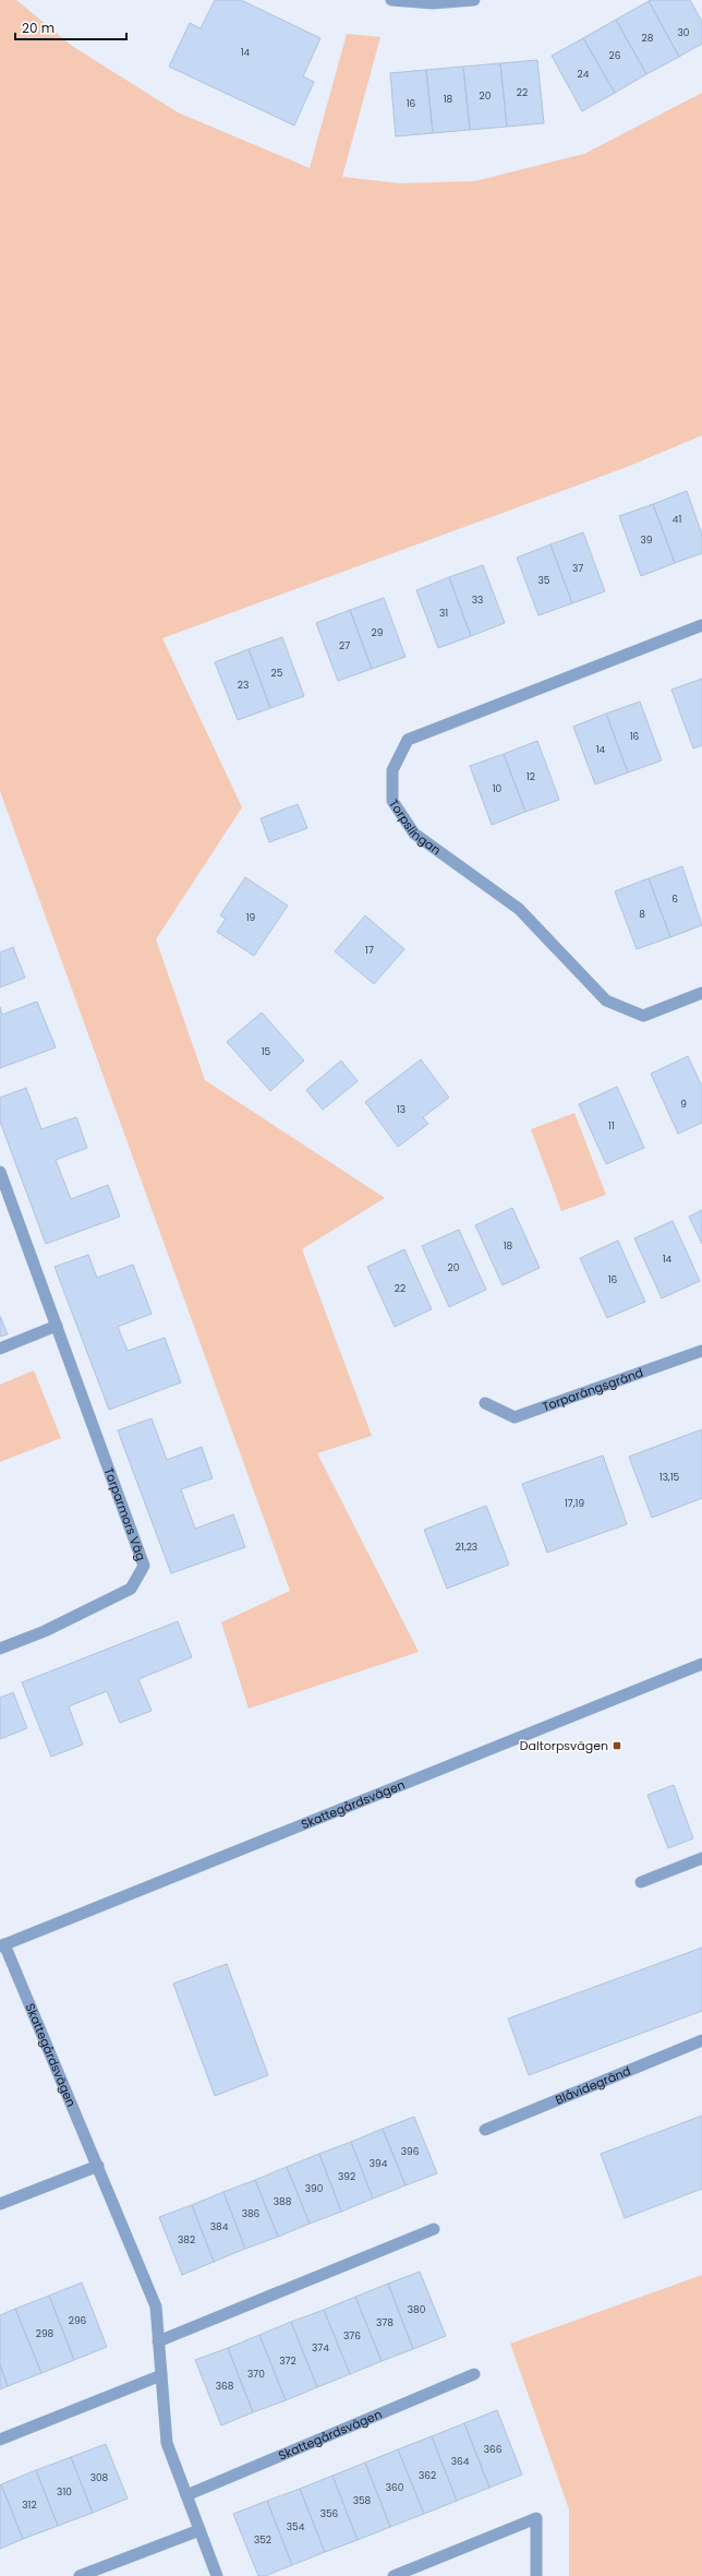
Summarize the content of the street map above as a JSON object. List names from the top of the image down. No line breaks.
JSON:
{"streets":{"street":["Torpslingan","Torparängsgränd","Torparmors Väg","Skattegårdsvägen","Blåvidegränd"]},"places":{"transit":["Daltorpsvägen"]},"house_numbers":["30","28","14","26","24","22","20","18","16","41","39","37","35","33","31","29","27","25","23","16","14","12","10","6","8","19","17","15","9","13","11","18","14","20","16","22","13,15","17,19","21,23","396","394","392","390","388","386","384","382","380","296","378","298","376","374","372","370","368","366","364","362","308","360","310","358","312","356","354","352"],"scale_bar":"20 m"}
